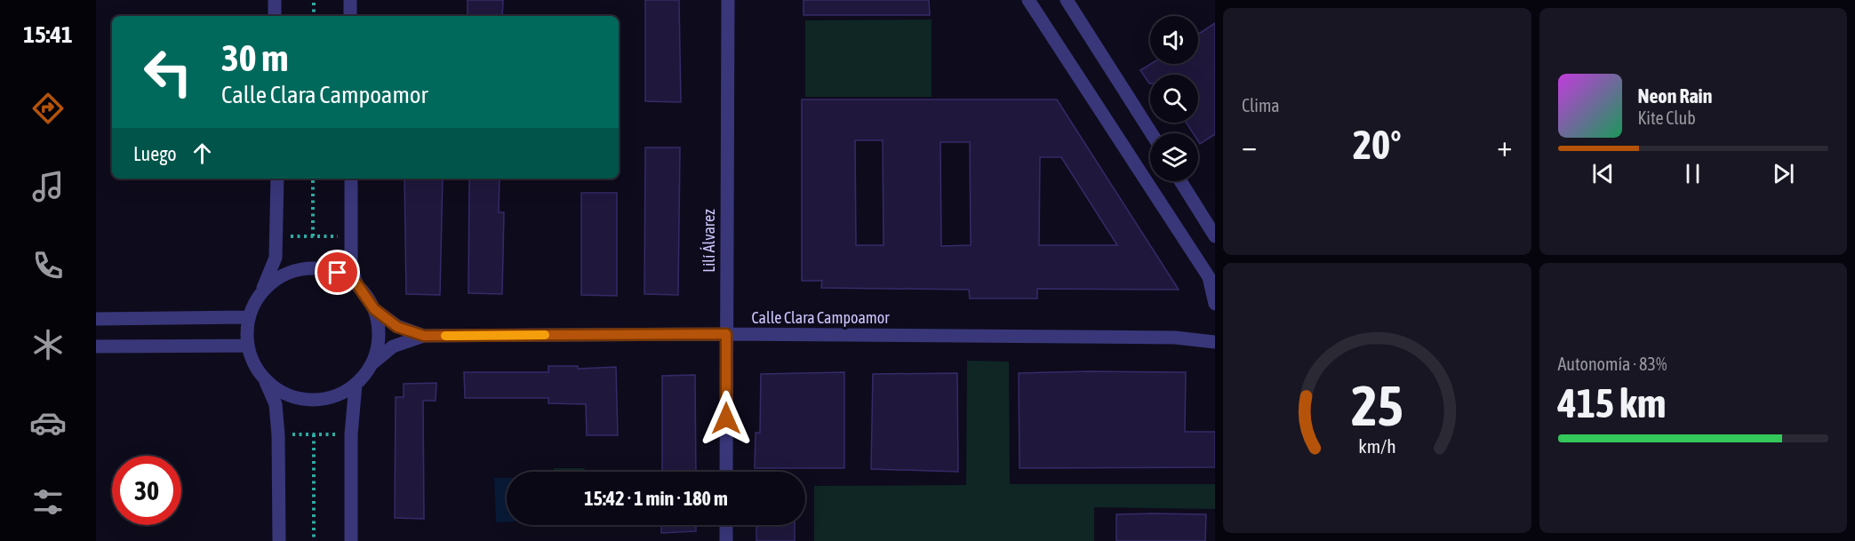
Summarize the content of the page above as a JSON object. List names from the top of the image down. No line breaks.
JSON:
{"streets":{"street":["Lilí Álvarez","Calle Clara Campoamor"]},"crossings":[["Lilí Álvarez","Calle Clara Campoamor"]],"page":{"tabs":"15:41","tile":["Clima",["Autonomía · 83%","415 km"]],"turn":["30 m","Calle Clara Campoamor"],"song":["Neon Rain","Kite Club"],"heat":["−","20°","+"],"then":"Luego","limit":"30","trip":"15:42 · 1 min · 180 m","gauge":["25","km/h"]}}
